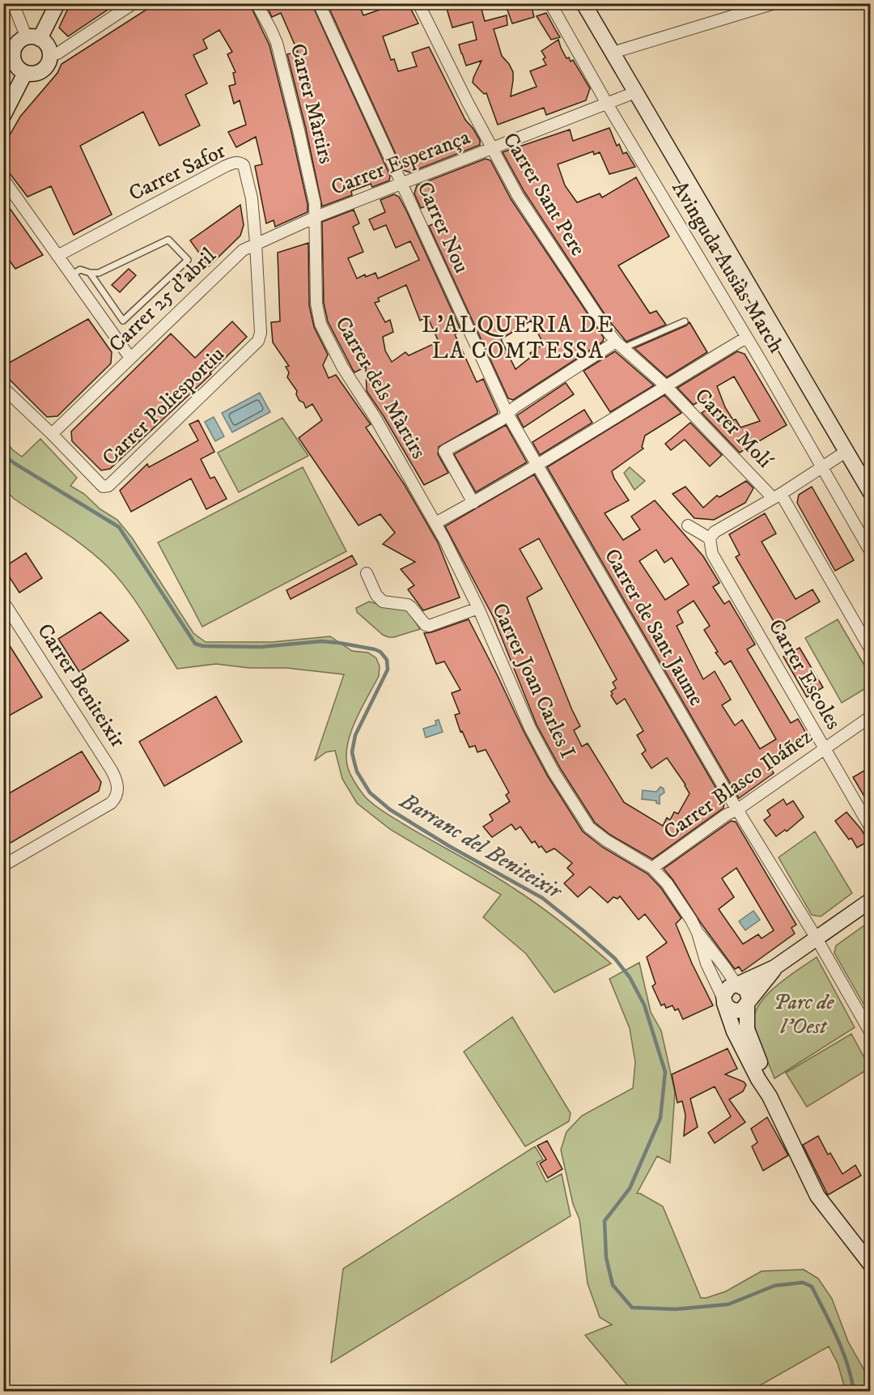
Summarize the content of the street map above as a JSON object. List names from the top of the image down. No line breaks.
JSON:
{"streets":{"street":["Carrer Màrtirs","Carrer Esperança","Carrer Safor","Carrer Sant Pere","Carrer Nou","Avinguda Ausiàs March","Carrer 25 d'abril","Carrer dels Màrtirs","Carrer Poliesportiu","Carrer Molí","Carrer de Sant Jaume","Carrer Escoles","Carrer Joan Carles I","Carrer Beniteixir","Carrer Blasco Ibáñez"]},"crossings":[["Carrer Màrtirs","Carrer Esperança"],["Carrer Màrtirs","Carrer 25 d'abril"],["Carrer Màrtirs","Carrer dels Màrtirs"],["Carrer Esperança","Carrer Sant Pere"],["Carrer Esperança","Carrer Nou"],["Carrer Esperança","Avinguda Ausiàs March"],["Carrer Esperança","Carrer 25 d'abril"],["Carrer Esperança","Carrer dels Màrtirs"],["Carrer Safor","Carrer 25 d'abril"],["Carrer Safor","Carrer Poliesportiu"],["Carrer Sant Pere","Carrer Molí"],["Carrer Nou","Carrer de Sant Jaume"],["Carrer 25 d'abril","Carrer dels Màrtirs"],["Carrer 25 d'abril","Carrer Poliesportiu"],["Carrer dels Màrtirs","Carrer Joan Carles I"],["Carrer de Sant Jaume","Carrer Blasco Ibáñez"],["Carrer Escoles","Carrer Blasco Ibáñez"],["Carrer Joan Carles I","Carrer Blasco Ibáñez"]],"districts":["L'ALQUERIA DE LA COMTESSA"],"water":["Barranc del Beniteixir"],"parks":["Parc de l'Oest"]}
